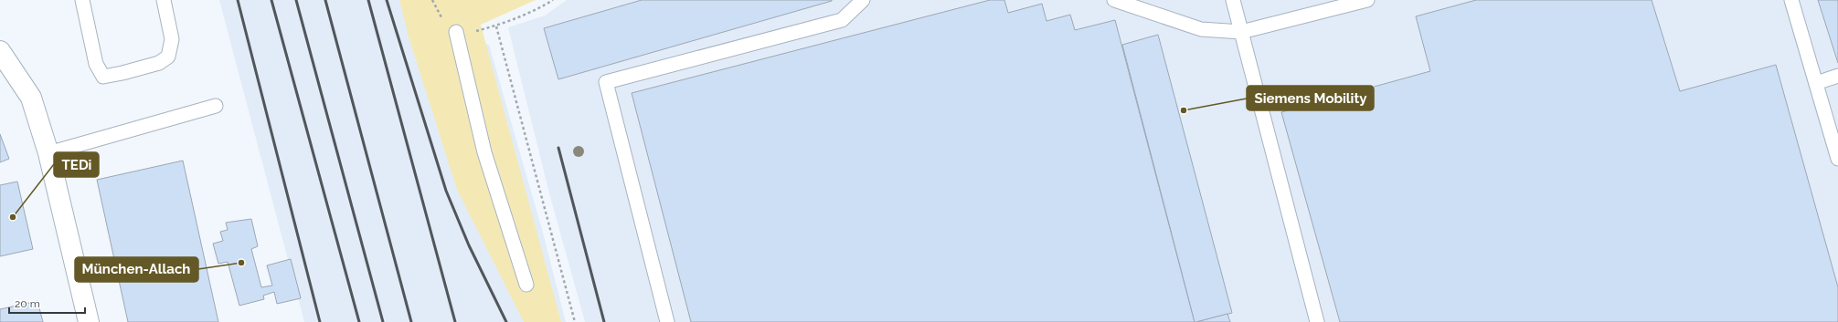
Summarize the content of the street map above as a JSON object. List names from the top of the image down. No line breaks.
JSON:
{"places":["Siemens Mobility","TEDi","München-Allach"],"scale_bar":"20 m"}
